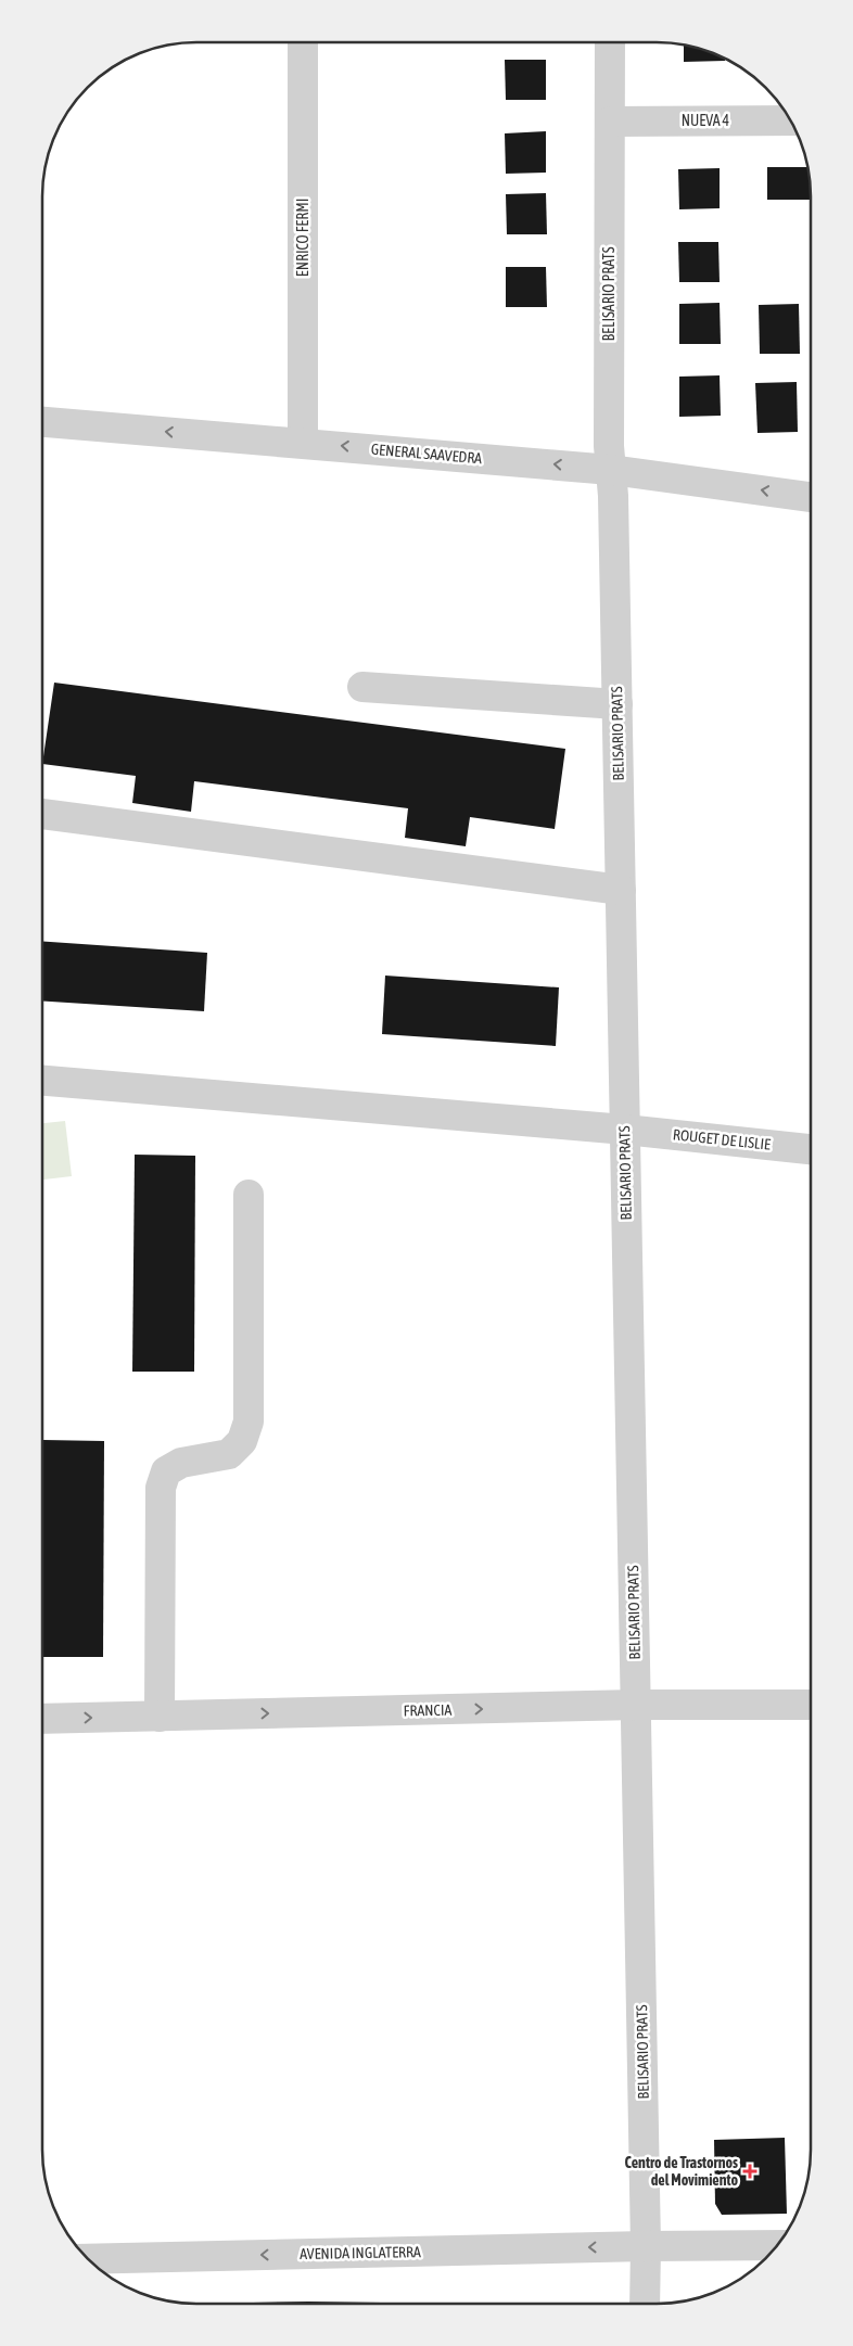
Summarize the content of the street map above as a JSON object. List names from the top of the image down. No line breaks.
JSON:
{"streets":{"street":["NUEVA 4","ENRICO FERMI","BELISARIO PRATS","GENERAL SAAVEDRA","ROUGET DE LISLIE","FRANCIA","AVENIDA INGLATERRA"]},"crossings":[["NUEVA 4","BELISARIO PRATS"],["ENRICO FERMI","GENERAL SAAVEDRA"],["BELISARIO PRATS","GENERAL SAAVEDRA"],["BELISARIO PRATS","ROUGET DE LISLIE"],["BELISARIO PRATS","FRANCIA"],["BELISARIO PRATS","AVENIDA INGLATERRA"]],"one_way":["FRANCIA","AVENIDA INGLATERRA"],"places":{"health":["Centro de Trastornos del Movimiento"]}}
